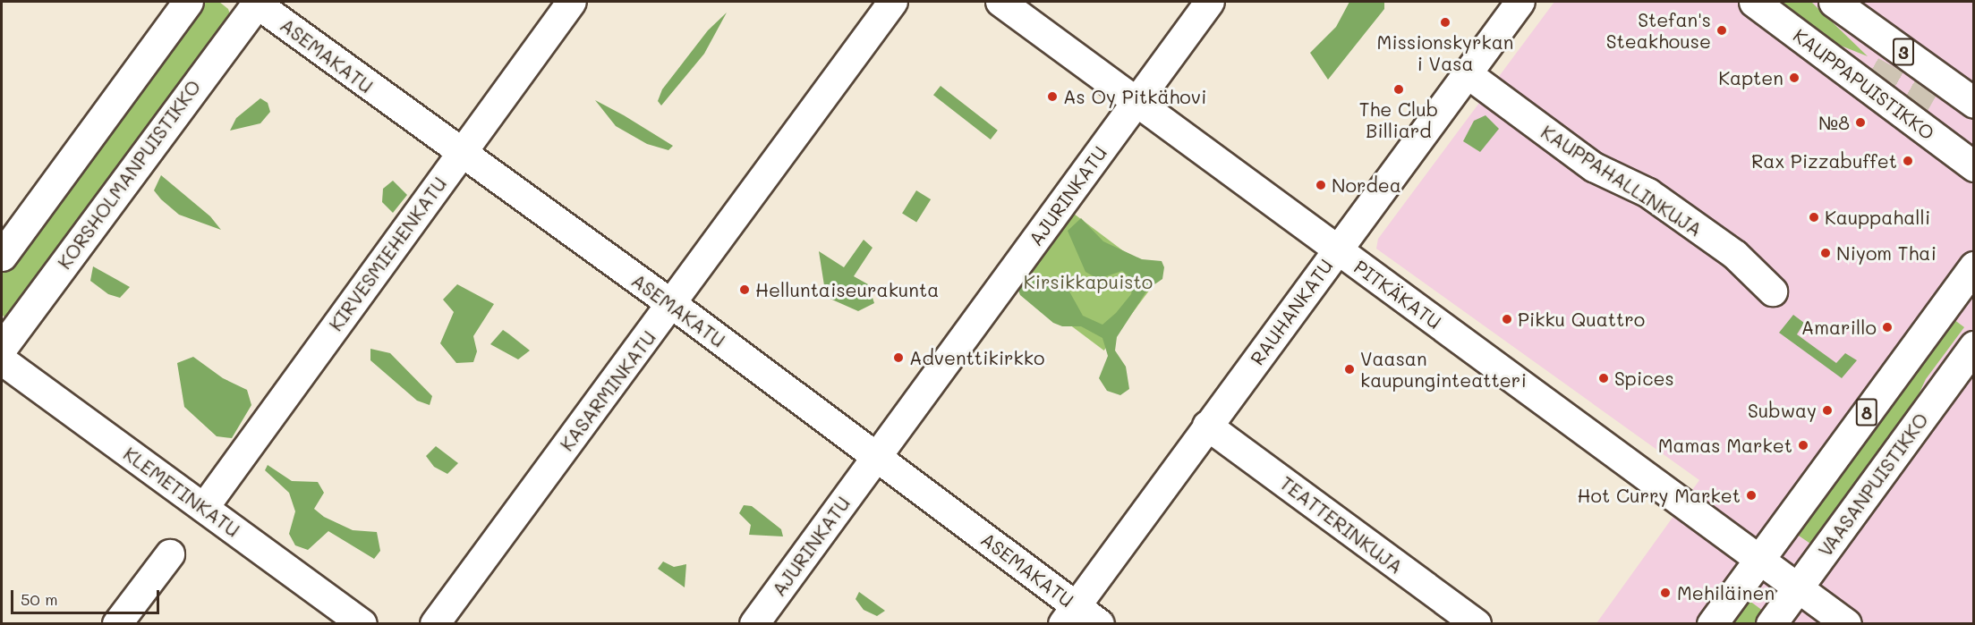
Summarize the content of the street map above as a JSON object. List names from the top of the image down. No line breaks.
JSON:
{"streets":{"main road":["3","KAUPPAPUISTIKKO","KORSHOLMANPUISTIKKO","8","VAASANPUISTIKKO"],"street":["ASEMAKATU","KAUPPAHALLINKUJA","AJURINKATU","KIRVESMIEHENKATU","PITKÄKATU","RAUHANKATU","KASARMINKATU","KLEMETINKATU","TEATTERINKUJA"]},"crossings":[["ASEMAKATU","KORSHOLMANPUISTIKKO"],["ASEMAKATU","AJURINKATU"],["ASEMAKATU","KIRVESMIEHENKATU"],["ASEMAKATU","RAUHANKATU"],["ASEMAKATU","KASARMINKATU"],["KAUPPAHALLINKUJA","RAUHANKATU"],["AJURINKATU","PITKÄKATU"],["KIRVESMIEHENKATU","KLEMETINKATU"],["PITKÄKATU","RAUHANKATU"],["PITKÄKATU","8"],["PITKÄKATU","VAASANPUISTIKKO"],["RAUHANKATU","TEATTERINKUJA"]],"parks":["Kirsikkapuisto"],"places":["Missionskyrkan i Vasa","Stefan's Steakhouse","Kapten","The Club Billiard","As Oy Pitkähovi","№8","Rax Pizzabuffet","Nordea","Kauppahalli","Niyom Thai","Helluntaiseurakunta","Pikku Quattro","Amarillo","Adventtikirkko","Vaasan kaupunginteatteri","Spices","Subway","Mamas Market","Hot Curry Market","Mehiläinen"],"scale_bar":"50 m"}
